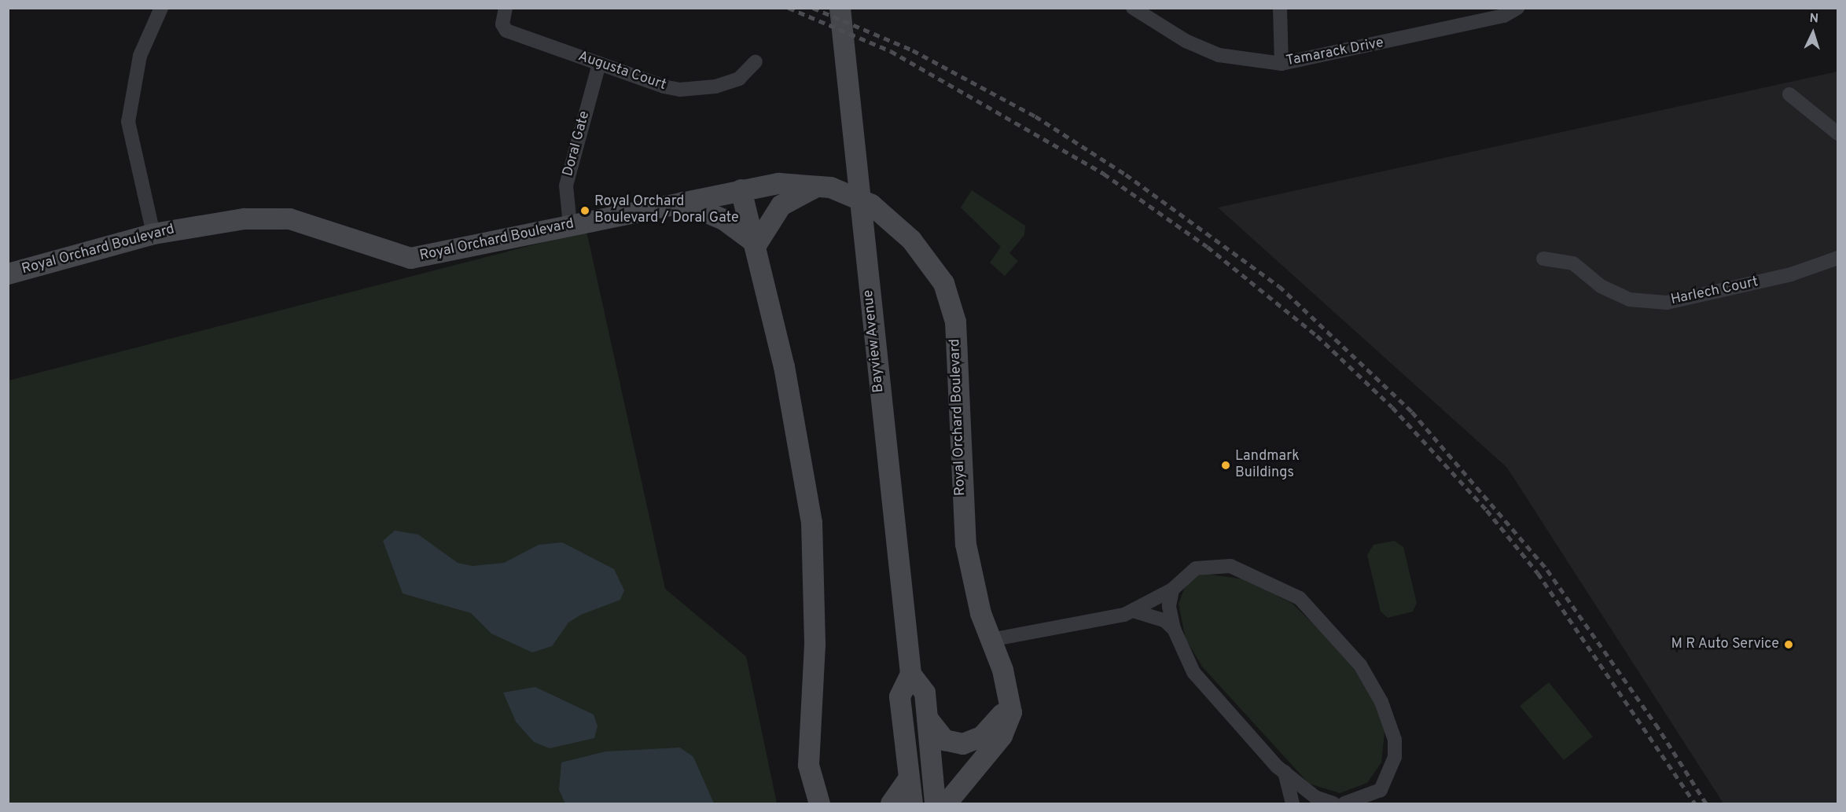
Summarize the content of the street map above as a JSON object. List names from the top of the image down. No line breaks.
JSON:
{"streets":{"street":["Tamarack Drive","Augusta Court","Doral Gate","Royal Orchard Boulevard","Harlech Court","Bayview Avenue"]},"crossings":[["Augusta Court","Doral Gate"],["Doral Gate","Royal Orchard Boulevard"]],"places":["Royal Orchard Boulevard / Doral Gate","Landmark Buildings","M R Auto Service"],"north":"top"}
